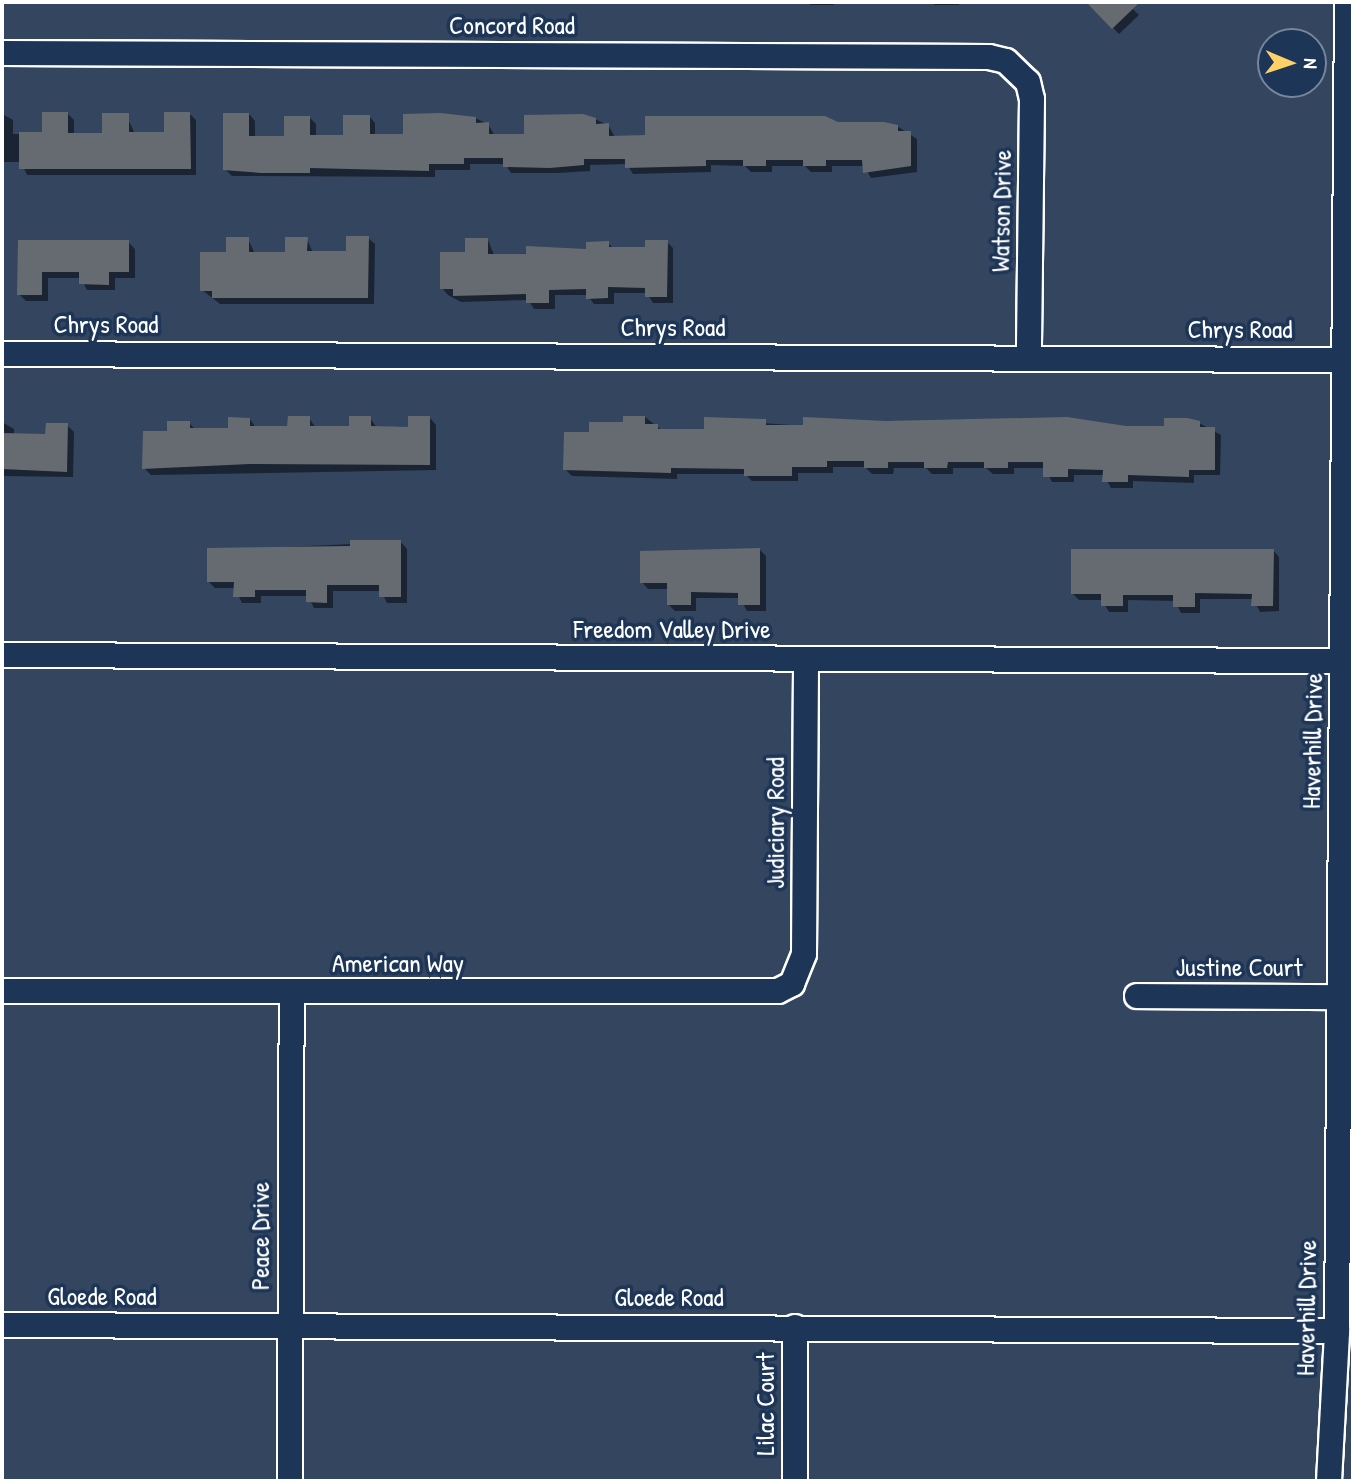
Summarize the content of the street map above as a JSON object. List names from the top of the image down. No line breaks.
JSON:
{"streets":{"street":["Concord Road","Watson Drive","Chrys Road","Freedom Valley Drive","Haverhill Drive","Judiciary Road","American Way","Justine Court","Peace Drive","Gloede Road","Lilac Court"]},"crossings":[["Concord Road","Watson Drive"],["Watson Drive","Chrys Road"],["Chrys Road","Haverhill Drive"],["Freedom Valley Drive","Haverhill Drive"],["Freedom Valley Drive","Judiciary Road"],["Haverhill Drive","Justine Court"],["Haverhill Drive","Gloede Road"],["Judiciary Road","American Way"],["American Way","Peace Drive"],["Peace Drive","Gloede Road"],["Gloede Road","Lilac Court"]],"north":"right"}
